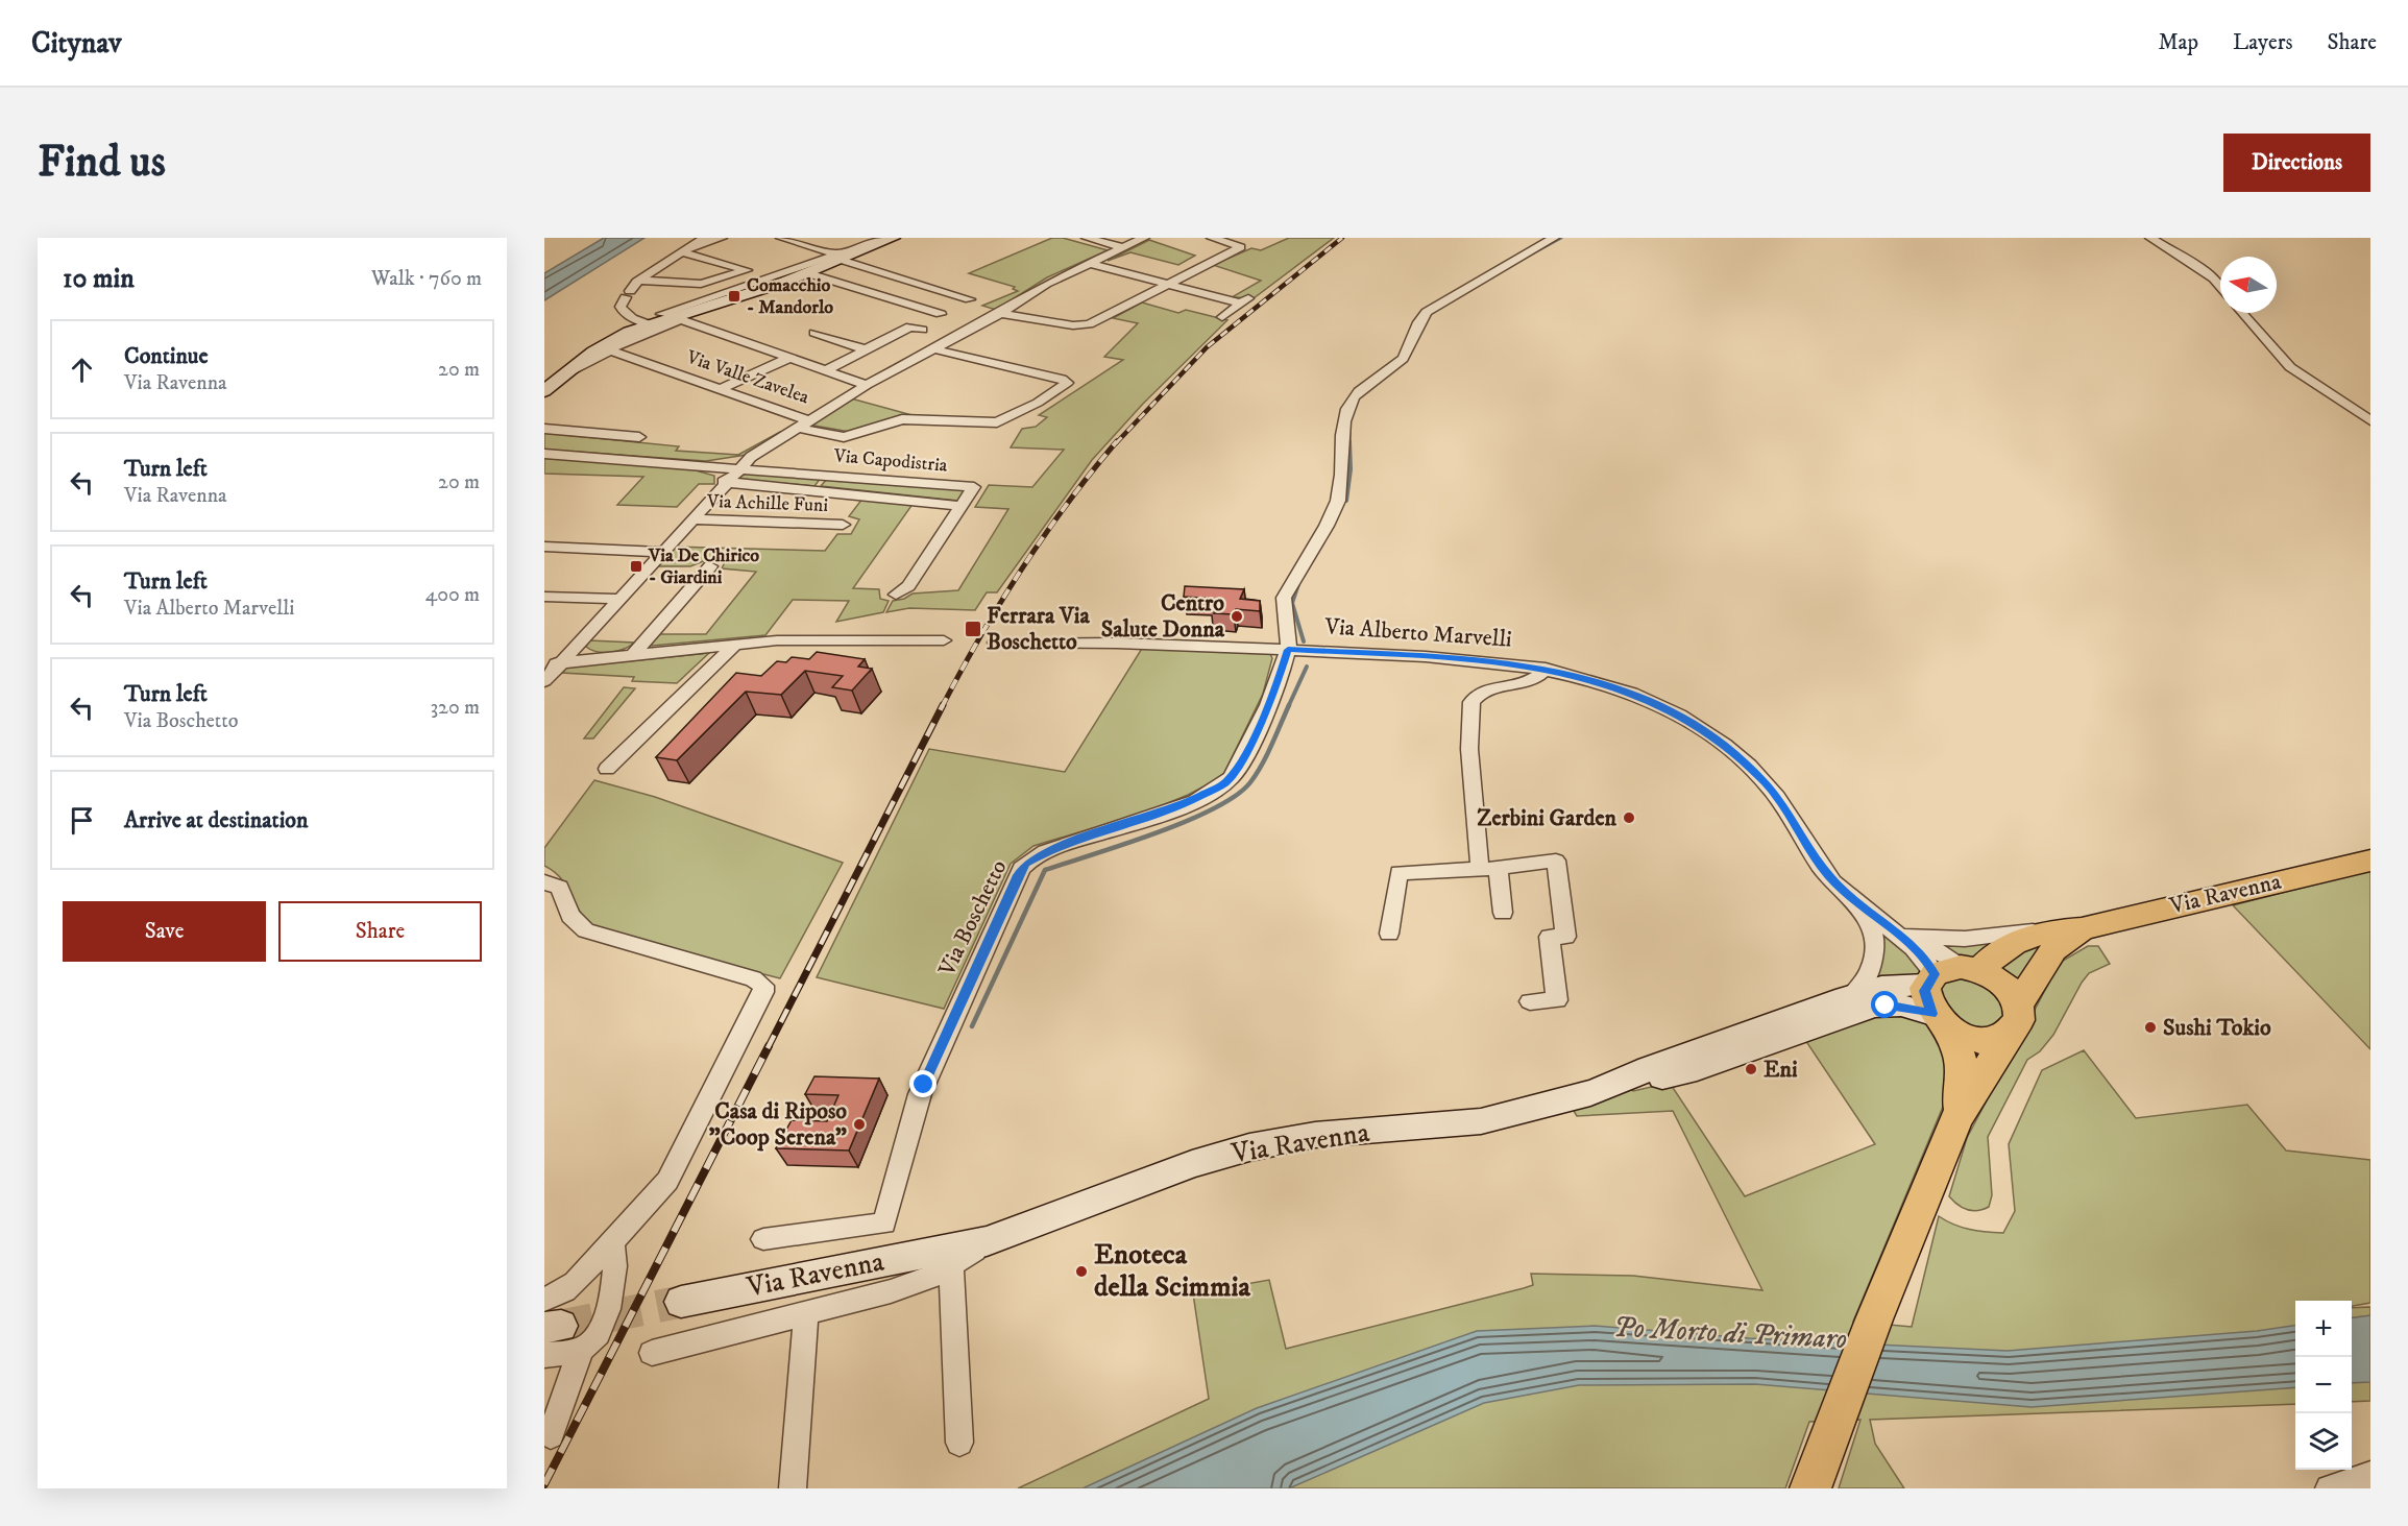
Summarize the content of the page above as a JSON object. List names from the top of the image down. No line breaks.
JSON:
{"streets":{"main road":["Via Ravenna"],"street":["Via Valle Zavelea","Via Capodistria","Via Achille Funi","Via Alberto Marvelli","Via Boschetto"]},"crossings":[["Via Alberto Marvelli","Via Ravenna"],["Via Alberto Marvelli","Via Boschetto"]],"water":["Po Morto di Primaro"],"places":{"transit":["Comacchio - Mandorlo","Via De Chirico - Giardini","Ferrara Via Boschetto"],"other":["Centro Salute Donna","Zerbini Garden","Sushi Tokio","Eni","Casa di Riposo \"Coop Serena\"","Enoteca della Scimmia"]},"north":"left","page":{"header":"Citynav","nav":["Map","Layers","Share"],"buttons":["Directions",["Save","Share"]],"title":"Find us","heading":["10 min","Walk · 760 m"],"list":[["Continue","Via Ravenna","20 m"],["Turn left","Via Ravenna","20 m"],["Turn left","Via Alberto Marvelli","400 m"],["Turn left","Via Boschetto","320 m"],"Arrive at destination"],"map_buttons":["+","−"]}}
